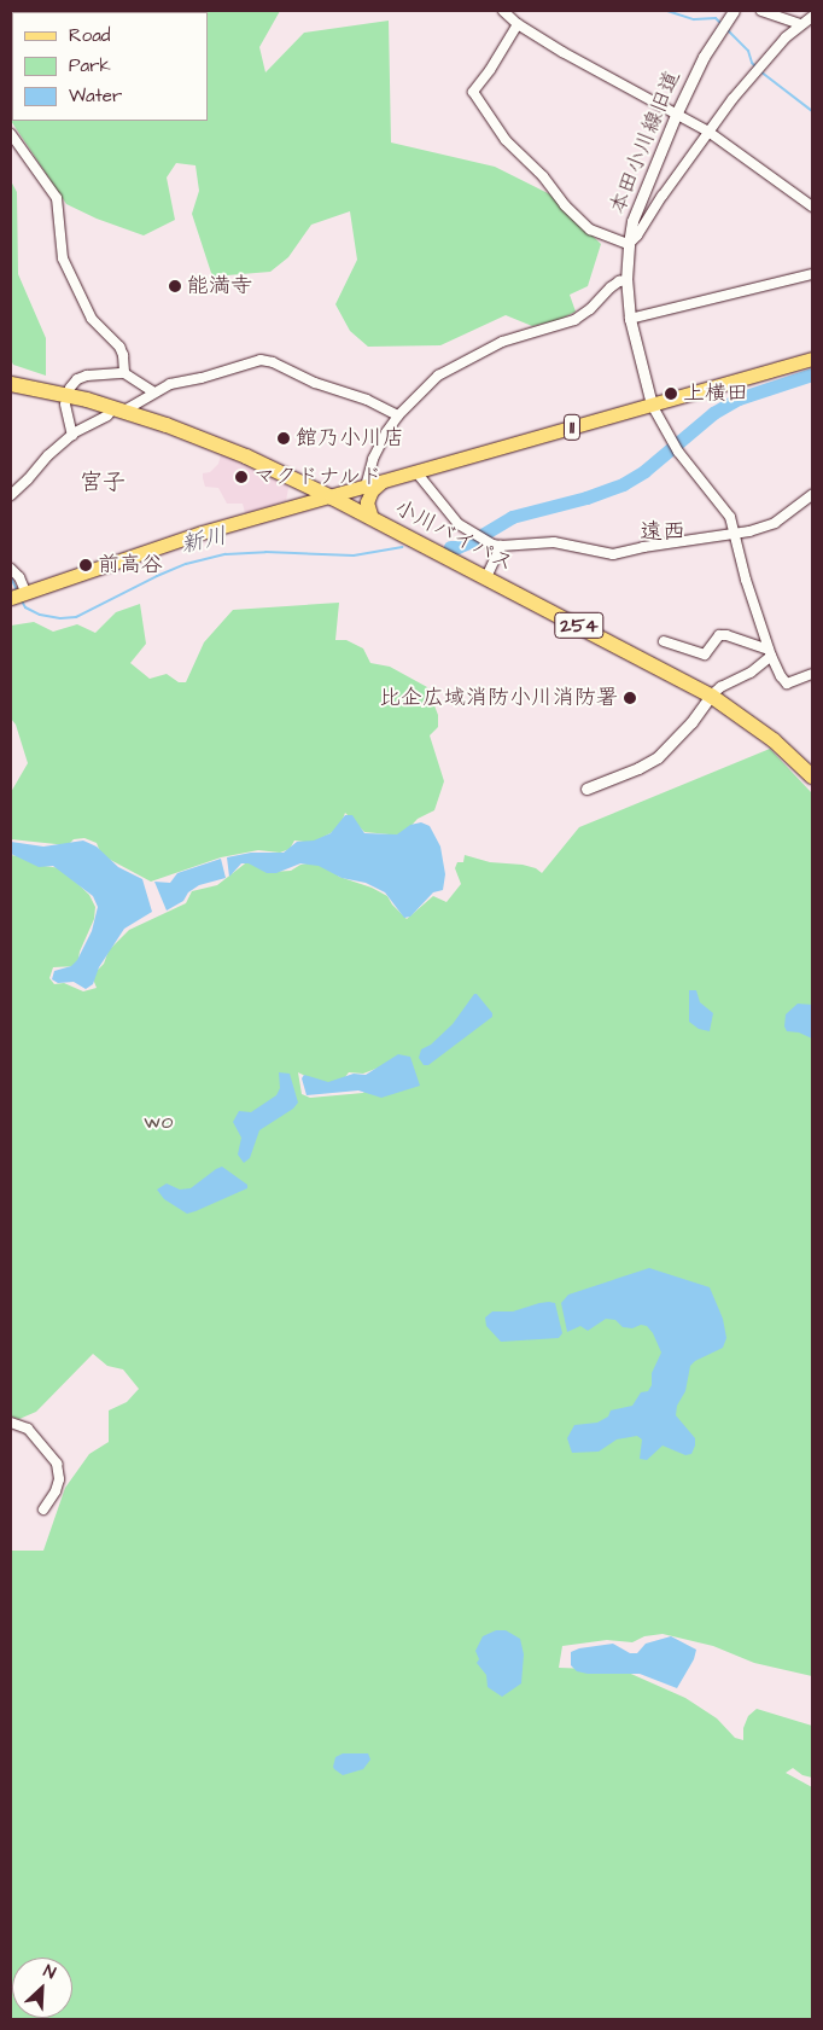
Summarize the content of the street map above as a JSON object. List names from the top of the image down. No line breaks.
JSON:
{"streets":{"highway":["小川バイパス","254"],"main road":["11"],"street":["本田小川線旧道"]},"crossings":[["本田小川線旧道","11"],["11","小川バイパス"]],"districts":["宮子","遠西"],"water":["新川"],"parks":["wo"],"places":["能満寺","上横田","館乃小川店","マクドナルド","前高谷","比企広域消防小川消防署"],"legend":["Road","Park","Water"],"north":"top right"}
